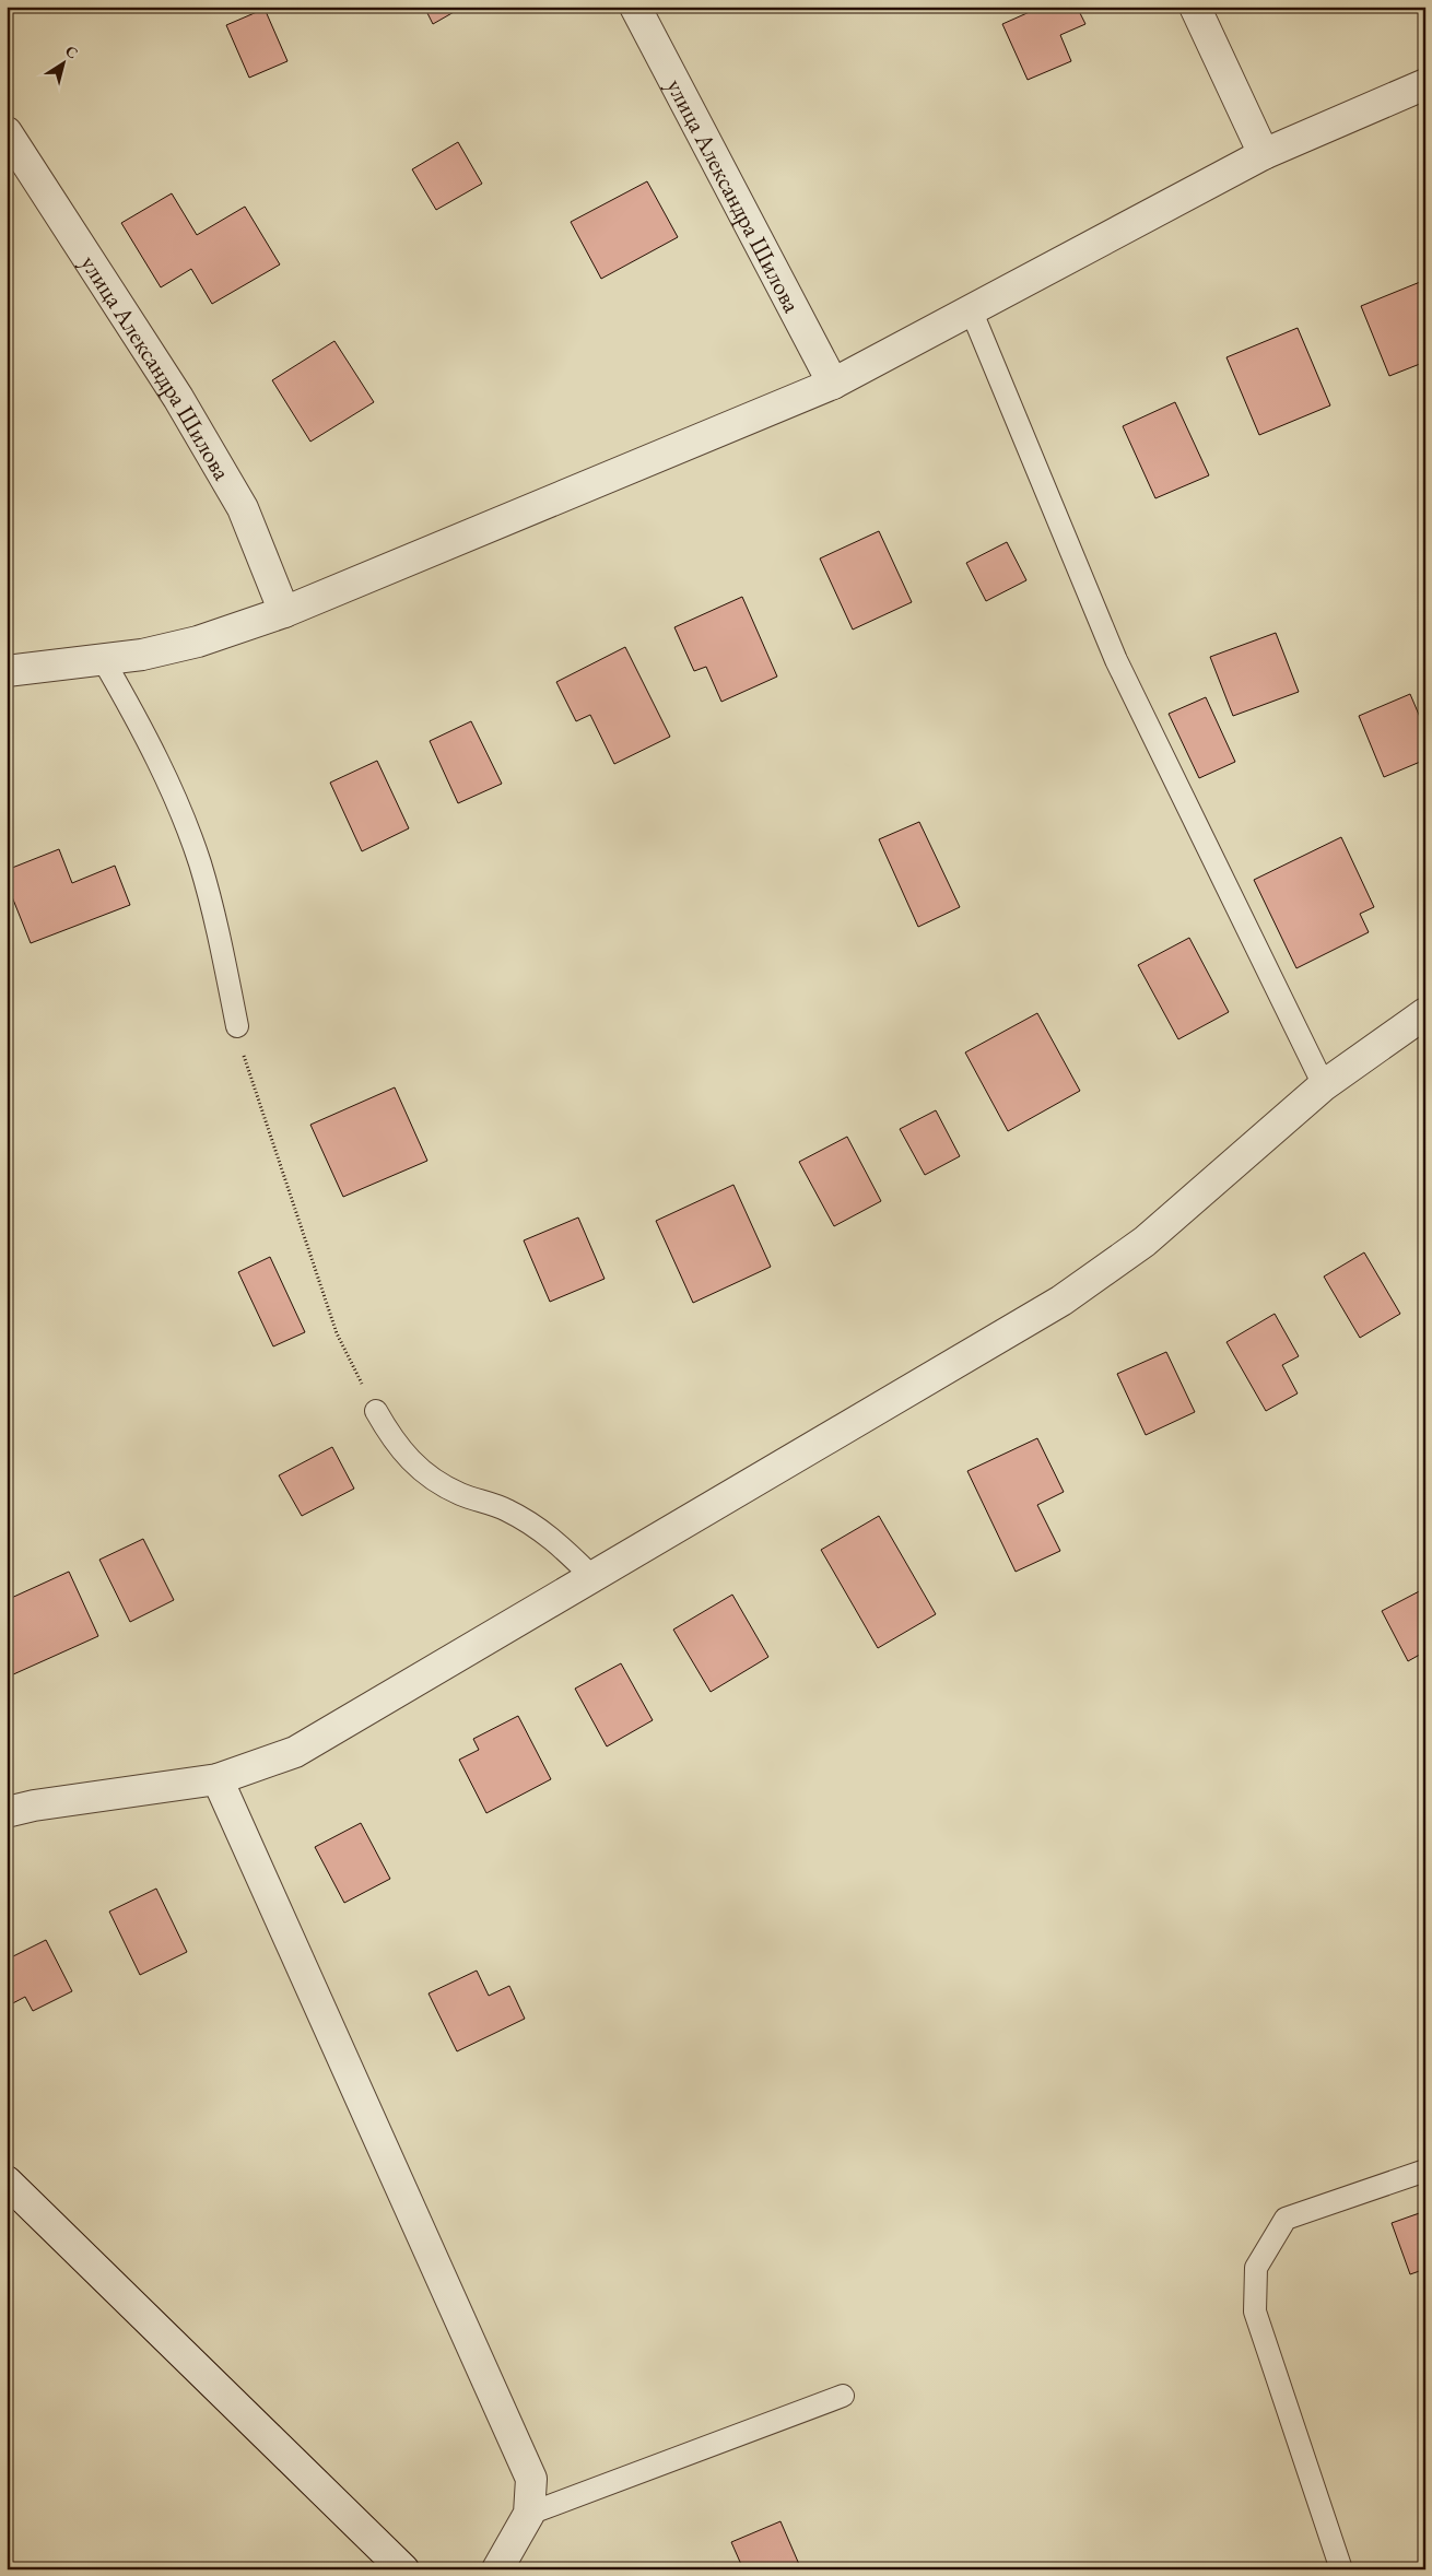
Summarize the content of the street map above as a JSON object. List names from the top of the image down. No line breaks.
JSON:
{"streets":{"street":["улица Александра Шилова"]},"north":"top right"}
